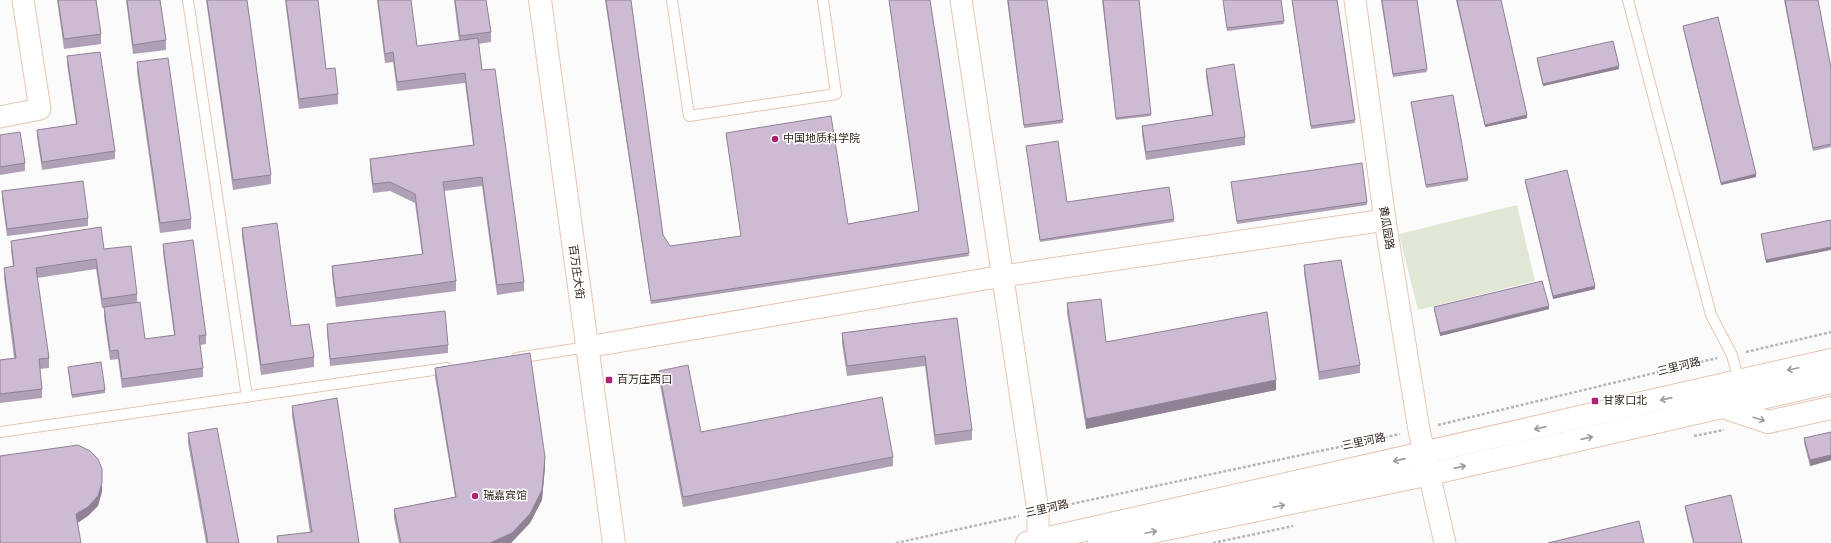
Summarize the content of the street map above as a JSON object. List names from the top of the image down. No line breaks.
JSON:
{"streets":{"main road":["百万庄大街"],"street":["黄瓜园路"],"path":["三里河路"]},"crossings":[["黄瓜园路","三里河路"]],"places":{"other":["中国地质科学院","瑞嘉宾馆"],"transit":["百万庄西口","甘家口北"]}}
